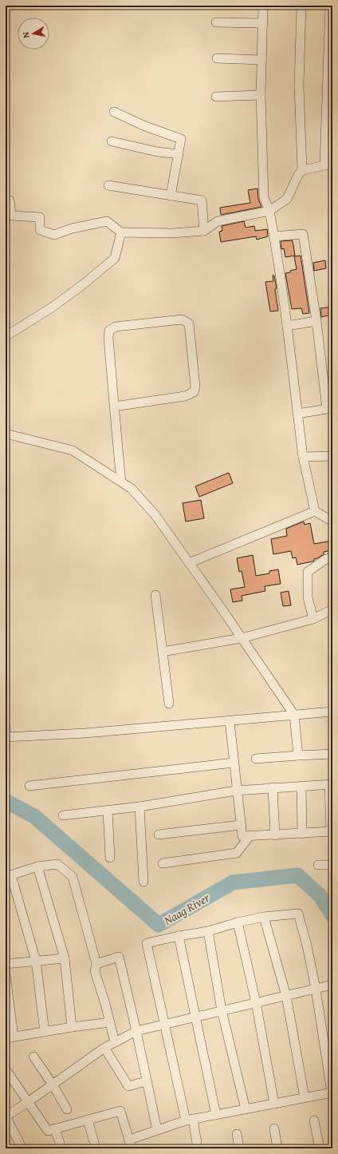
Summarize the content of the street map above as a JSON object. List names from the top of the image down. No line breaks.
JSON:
{"water":["Naag River"],"north":"left"}
